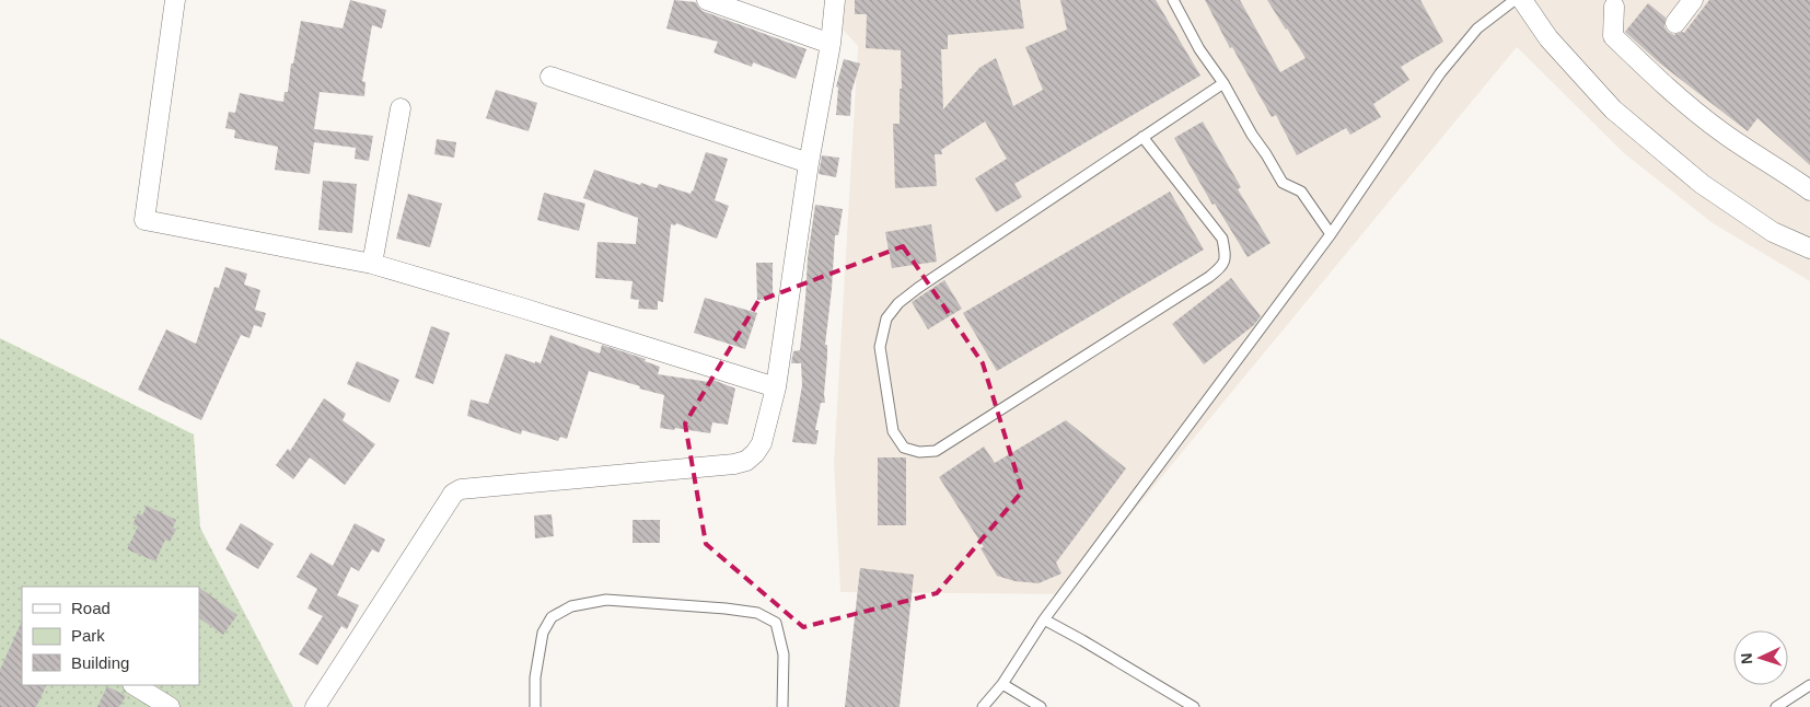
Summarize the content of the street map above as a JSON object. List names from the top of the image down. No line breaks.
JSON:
{"legend":["Road","Park","Building"],"north":"left"}
